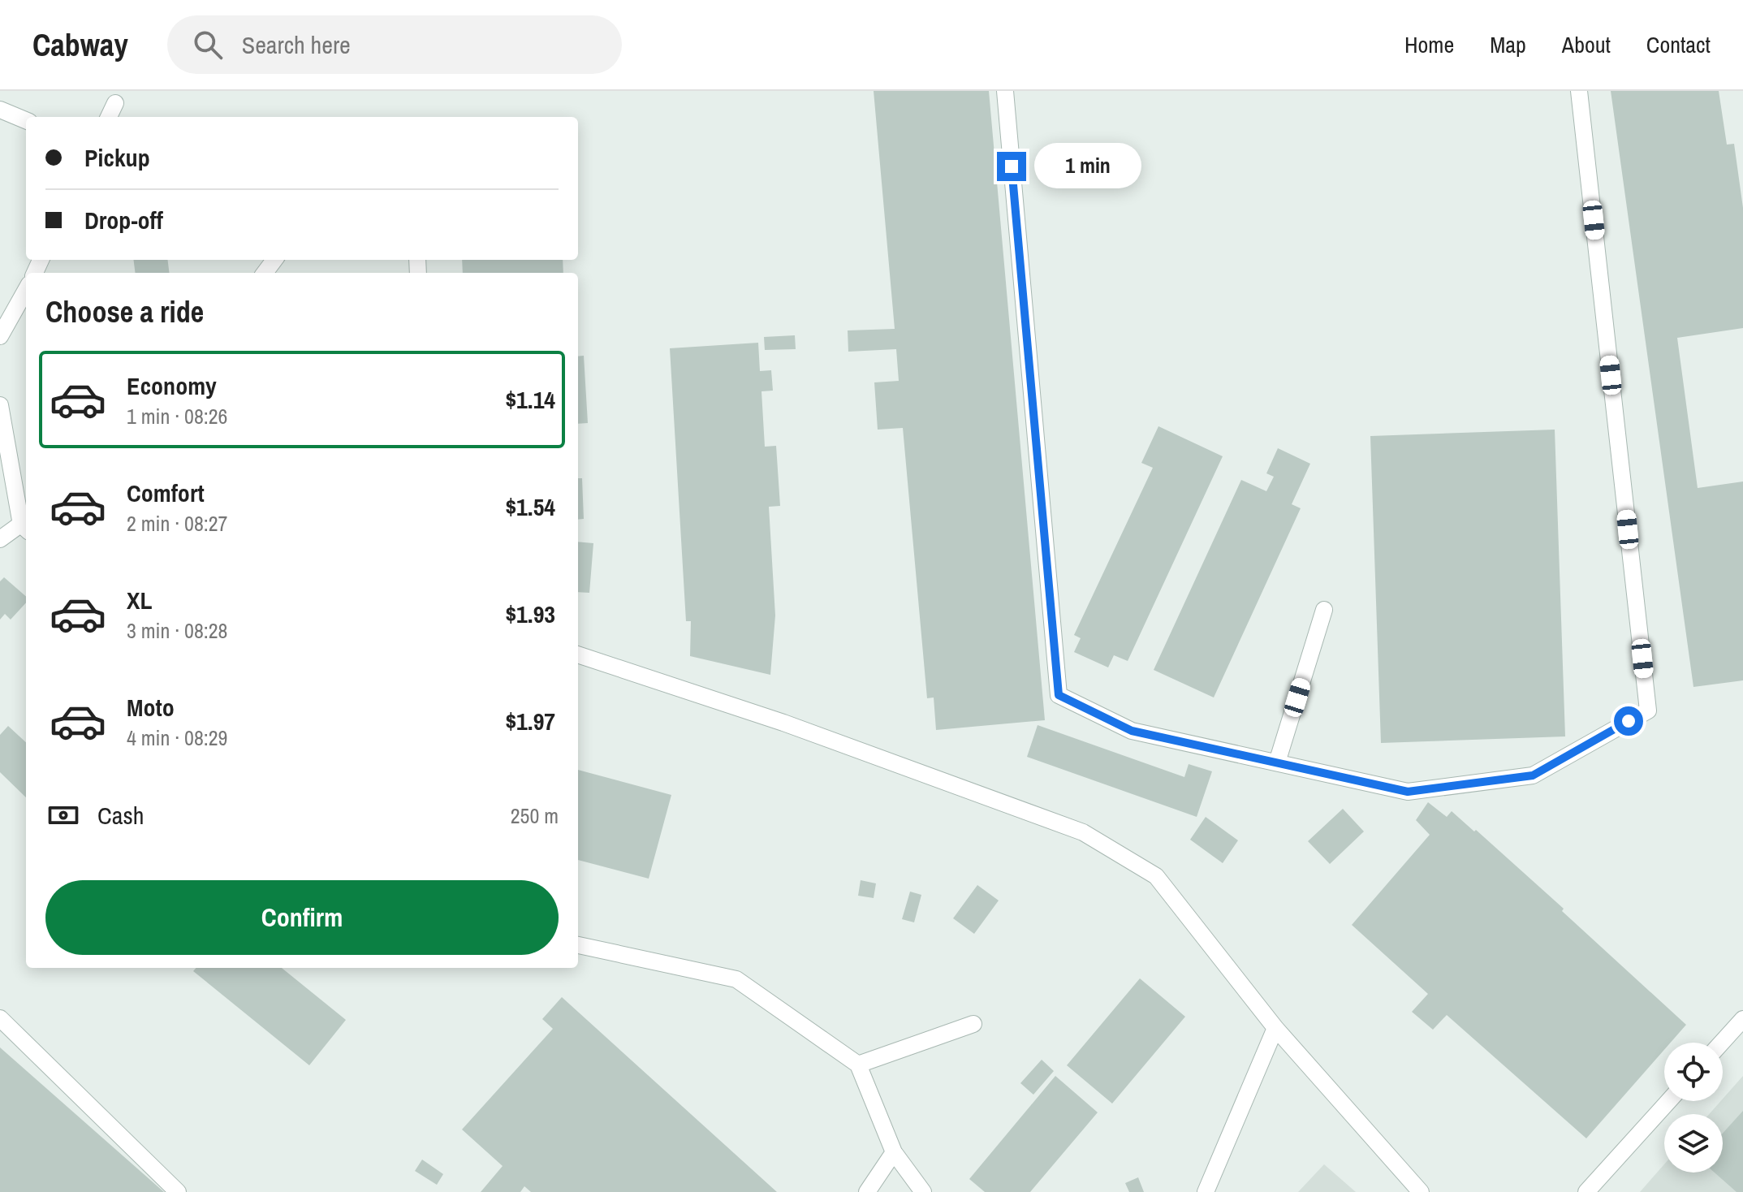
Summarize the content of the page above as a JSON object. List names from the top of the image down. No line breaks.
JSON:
{"page":{"header":"Cabway","search":"Search here","nav":["Home","Map","About","Contact"],"banner":["Pickup","Drop-off"],"bubble":"1 min","heading":"Choose a ride","list":[{"name":"Economy","note":"1 min · 08:26","value":"$1.14"},{"name":"Comfort","note":"2 min · 08:27","value":"$1.54"},{"name":"XL","note":"3 min · 08:28","value":"$1.93"},{"name":"Moto","note":"4 min · 08:29","value":"$1.97"}],"pay":["Cash","250 m"],"buttons":"Confirm"}}
